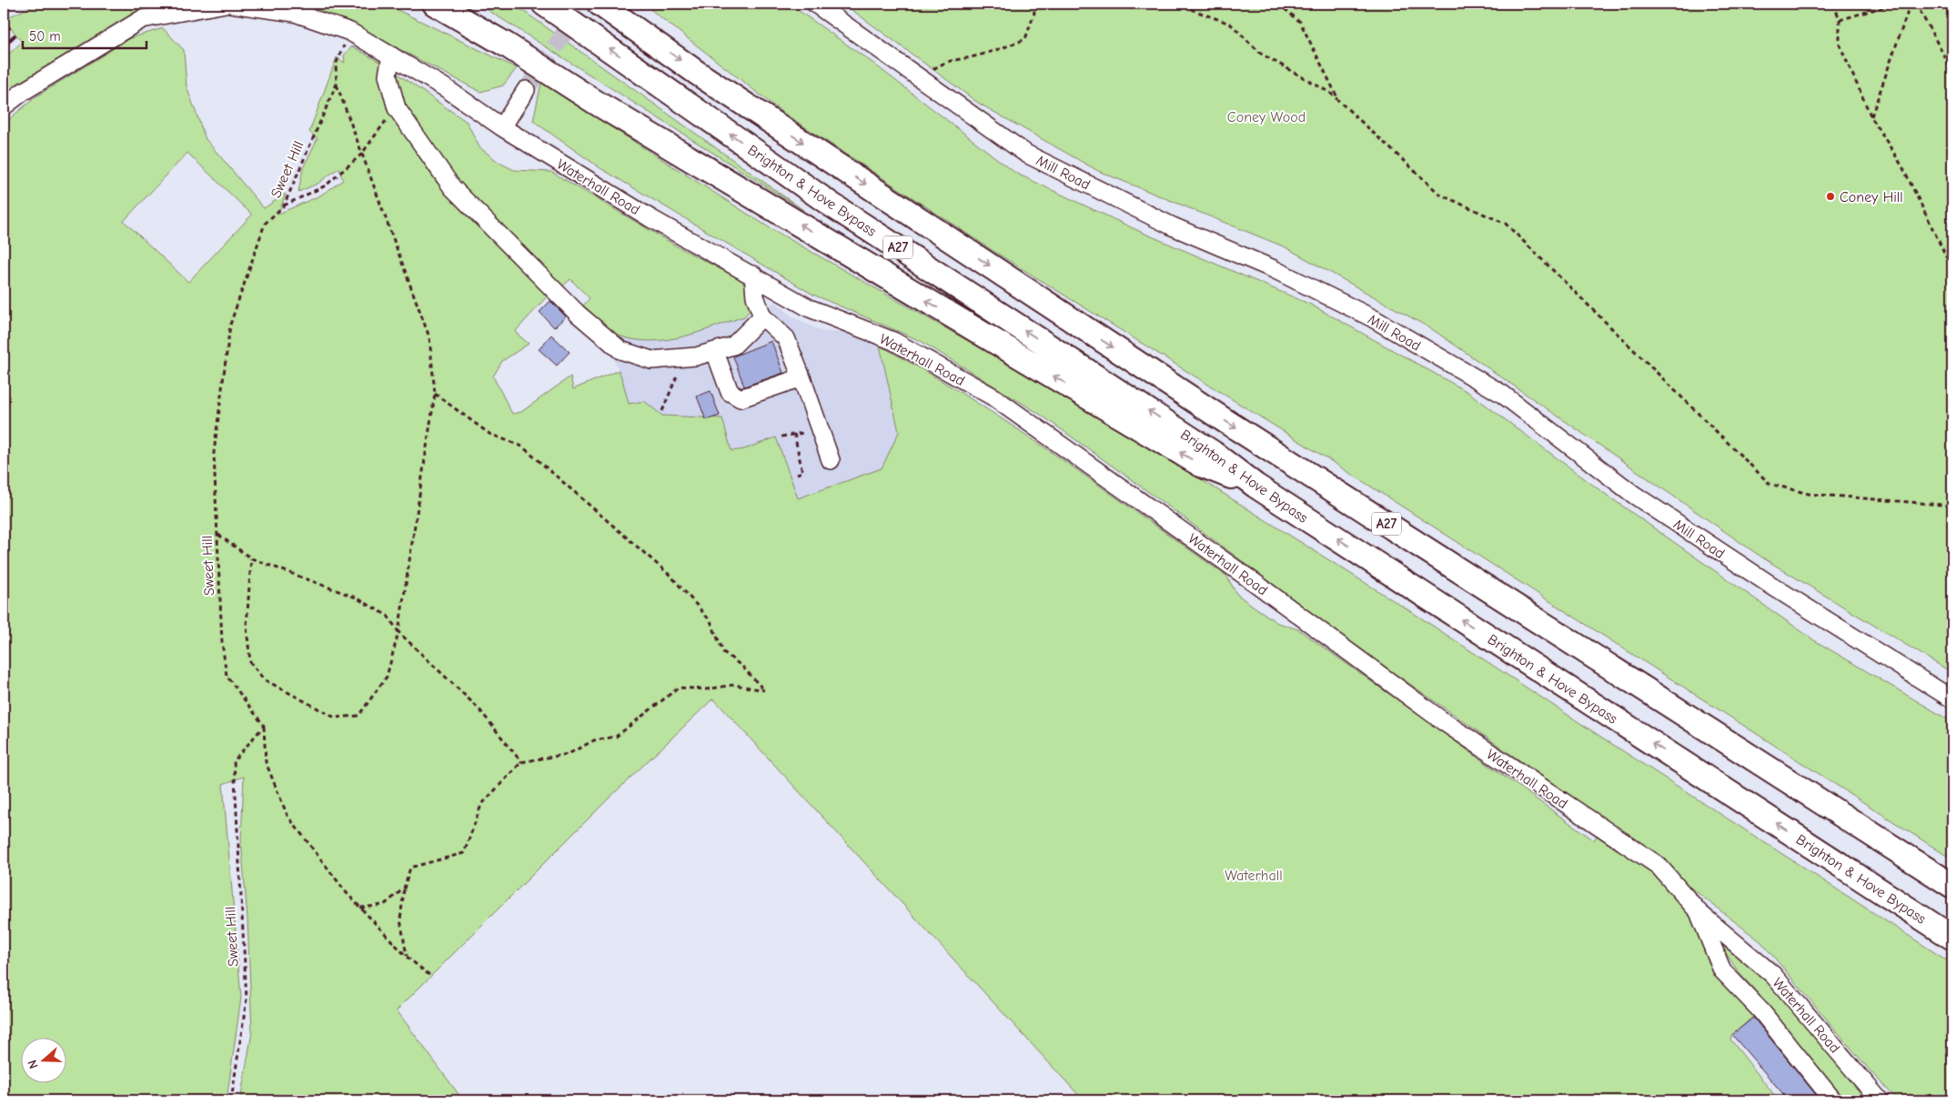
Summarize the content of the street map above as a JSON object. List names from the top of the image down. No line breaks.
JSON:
{"streets":{"highway":["Brighton & Hove Bypass","A27"],"street":["Mill Road","Waterhall Road"],"path":["Sweet Hill"]},"crossings":[["Sweet Hill","Waterhall Road"]],"parks":["Coney Wood","Waterhall"],"places":["Coney Hill"],"scale_bar":"50 m","north":"left"}
